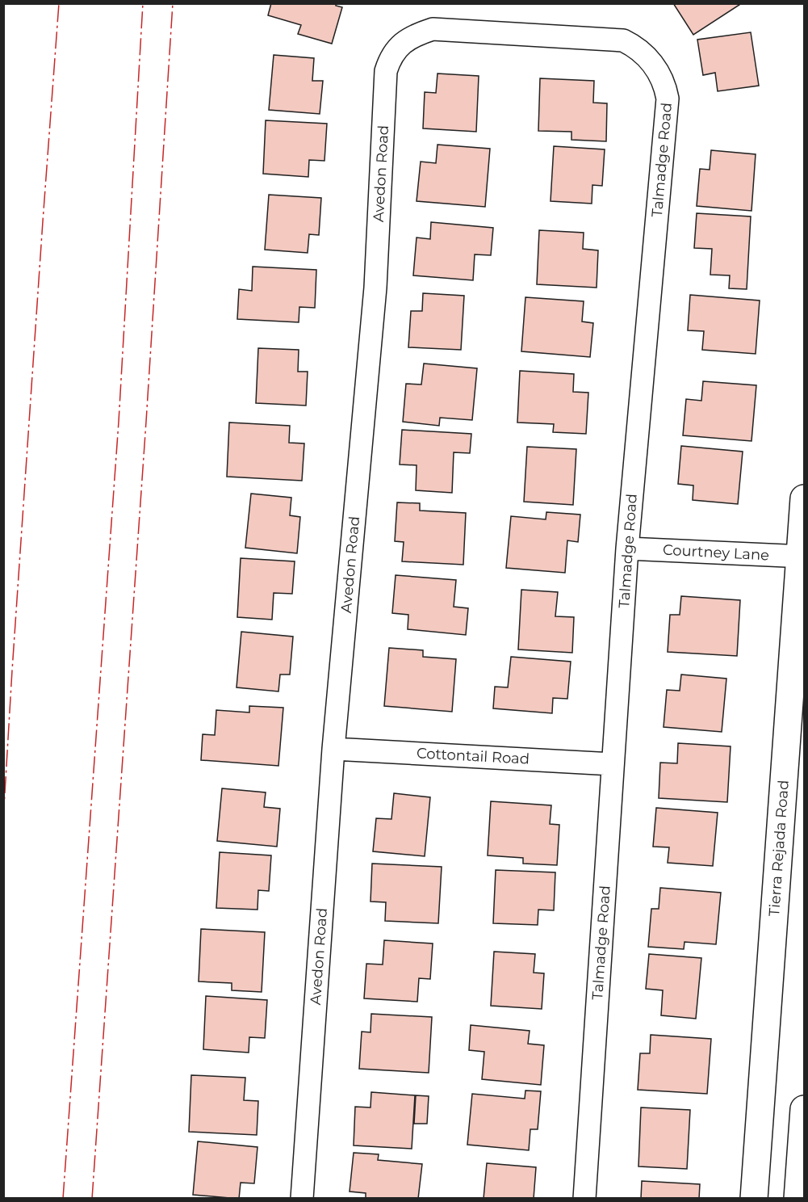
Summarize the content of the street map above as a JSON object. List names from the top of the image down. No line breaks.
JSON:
{"streets":{"main road":["Tierra Rejada Road"],"street":["Talmadge Road","Avedon Road","Courtney Lane","Cottontail Road"]},"crossings":[["Talmadge Road","Avedon Road"],["Talmadge Road","Courtney Lane"],["Talmadge Road","Cottontail Road"],["Avedon Road","Cottontail Road"],["Courtney Lane","Tierra Rejada Road"]]}
